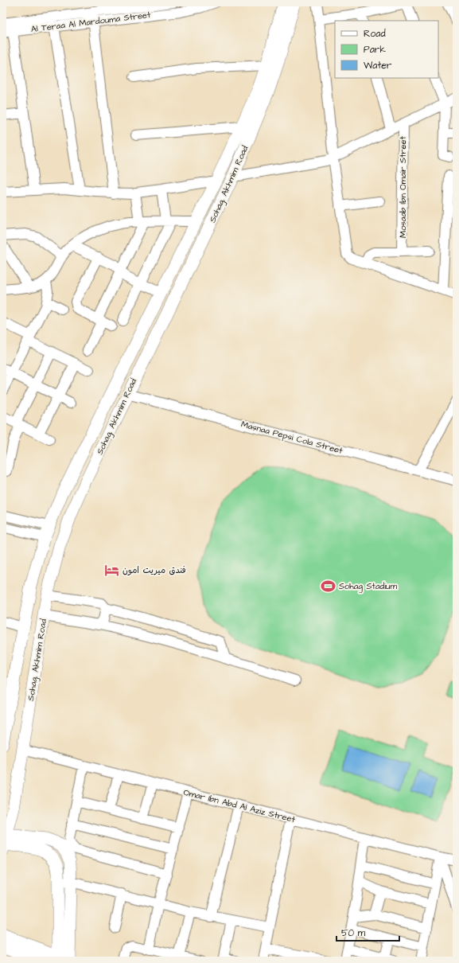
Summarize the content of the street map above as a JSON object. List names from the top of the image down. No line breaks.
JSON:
{"streets":{"main road":["Sohag, Akhmim Road"],"street":["Al Teraa Al Mardouma Street","Mosaab Ibn Omair Street","Masnaa Pepsi Cola Street","Omar Ibn Abd Al Aziz Street"]},"crossings":[["Sohag, Akhmim Road","Masnaa Pepsi Cola Street"],["Sohag, Akhmim Road","Omar Ibn Abd Al Aziz Street"]],"places":{"hotel":["فندق ميريت امون"],"sports":["Sohag Stadium"]},"legend":["Road","Park","Water"],"scale_bar":"50 m"}
